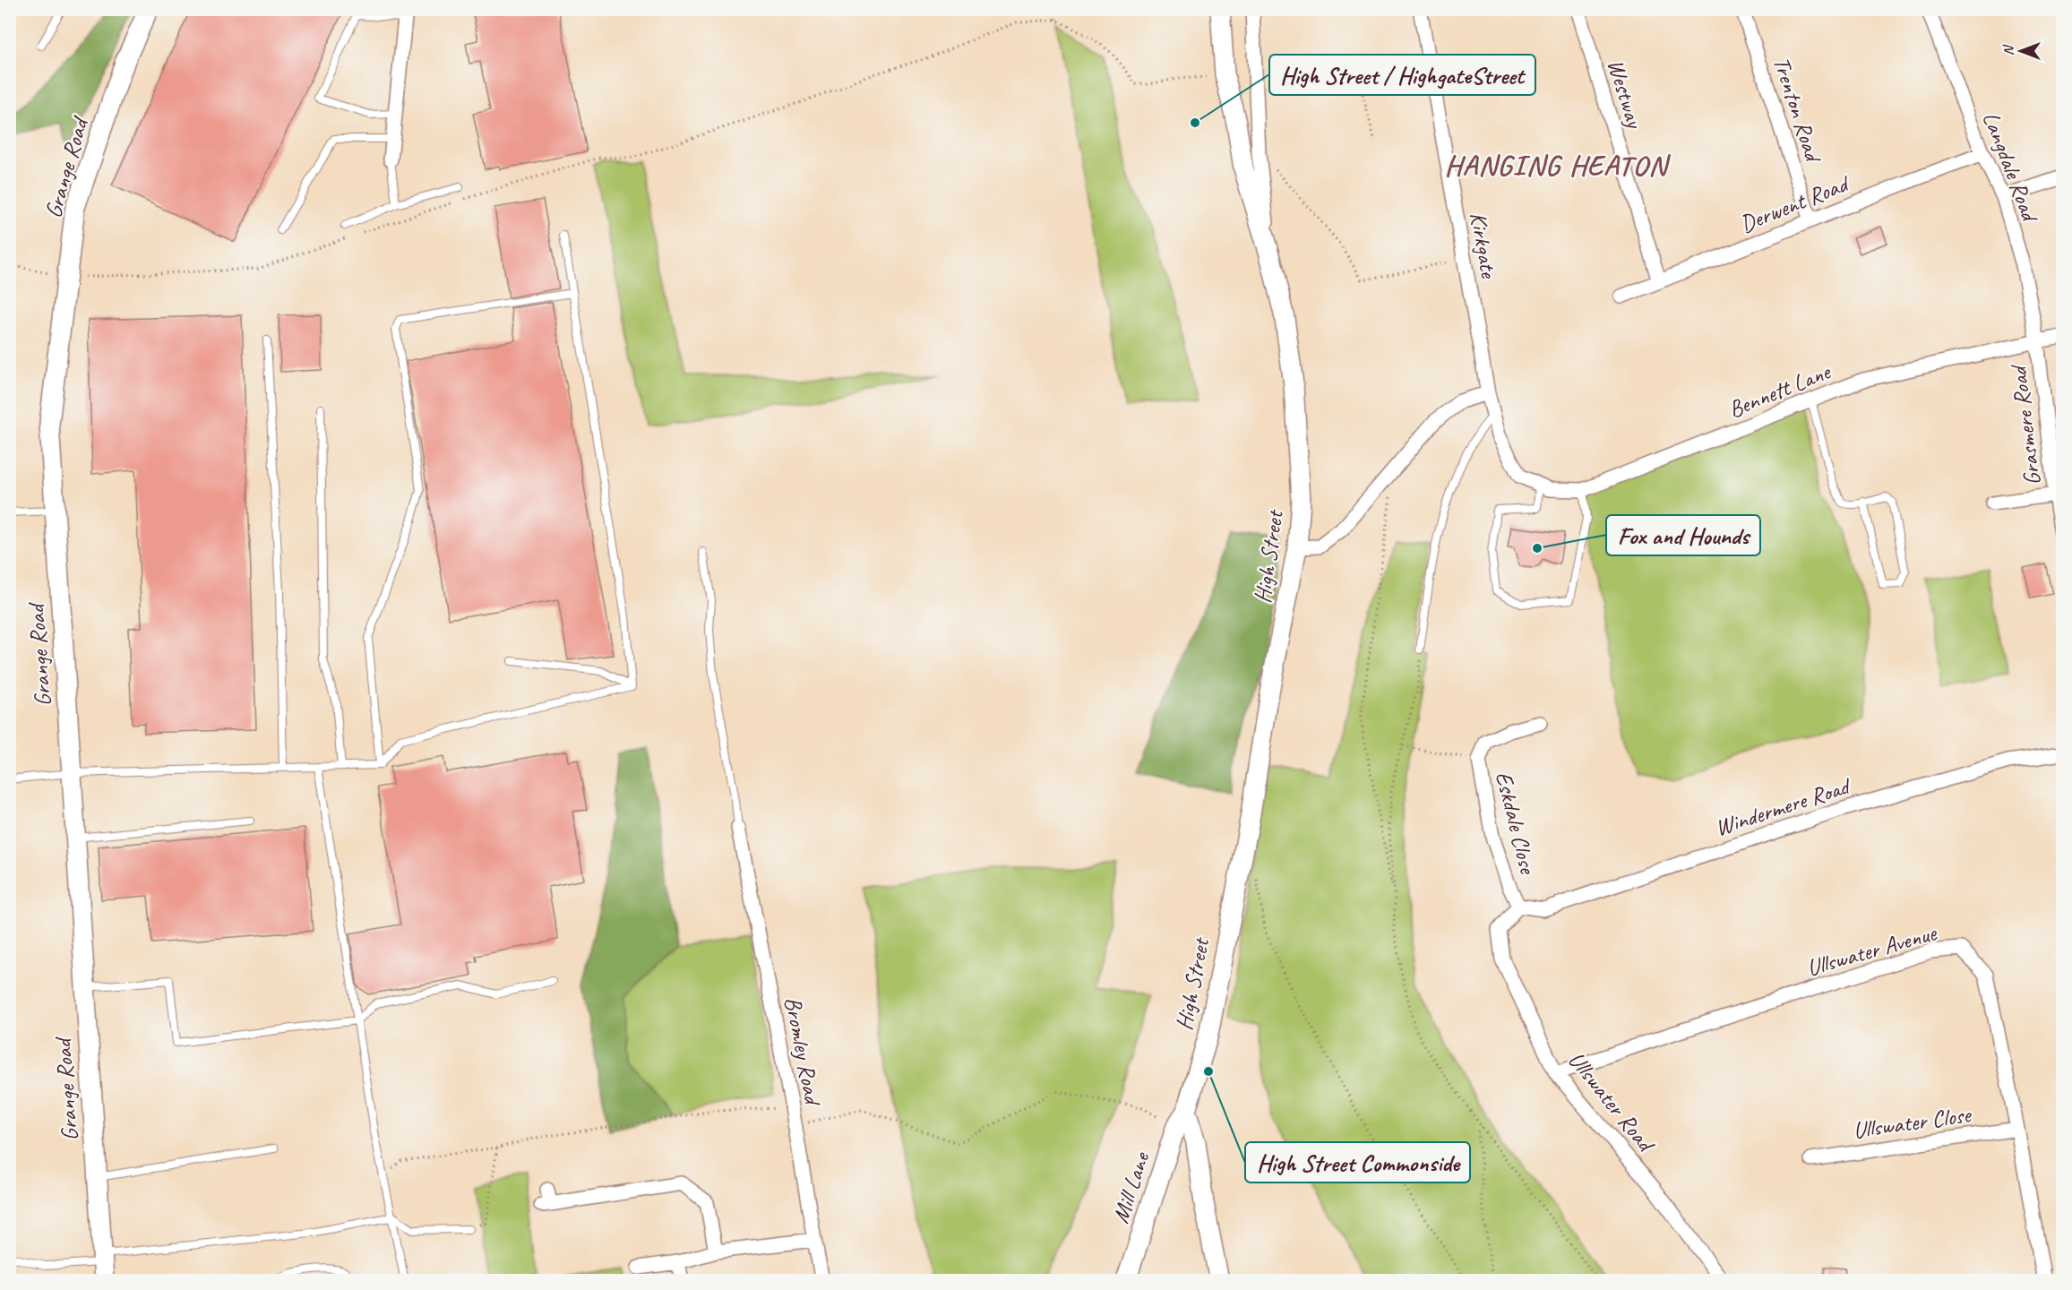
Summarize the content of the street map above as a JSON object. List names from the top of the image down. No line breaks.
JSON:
{"streets":{"street":["Westway","Trenton Road","Langdale Road","Grange Road","Derwent Road","Kirkgate","Bennett Lane","Grasmere Road","High Street","Windermere Road","Eskdale Close","Ullswater Avenue","Bromley Road","Ullswater Road","Ullswater Close","Mill Lane"]},"crossings":[["Westway","Derwent Road"],["Trenton Road","Derwent Road"],["Langdale Road","Derwent Road"],["Langdale Road","Bennett Lane"],["Langdale Road","Grasmere Road"],["Kirkgate","Bennett Lane"],["Bennett Lane","Grasmere Road"],["High Street","Mill Lane"],["Windermere Road","Eskdale Close"],["Windermere Road","Ullswater Road"],["Eskdale Close","Ullswater Road"],["Ullswater Avenue","Ullswater Road"],["Ullswater Avenue","Ullswater Close"]],"districts":["HANGING HEATON"],"places":["High Street / HighgateStreet","Fox and Hounds","High Street Commonside"],"north":"left"}
